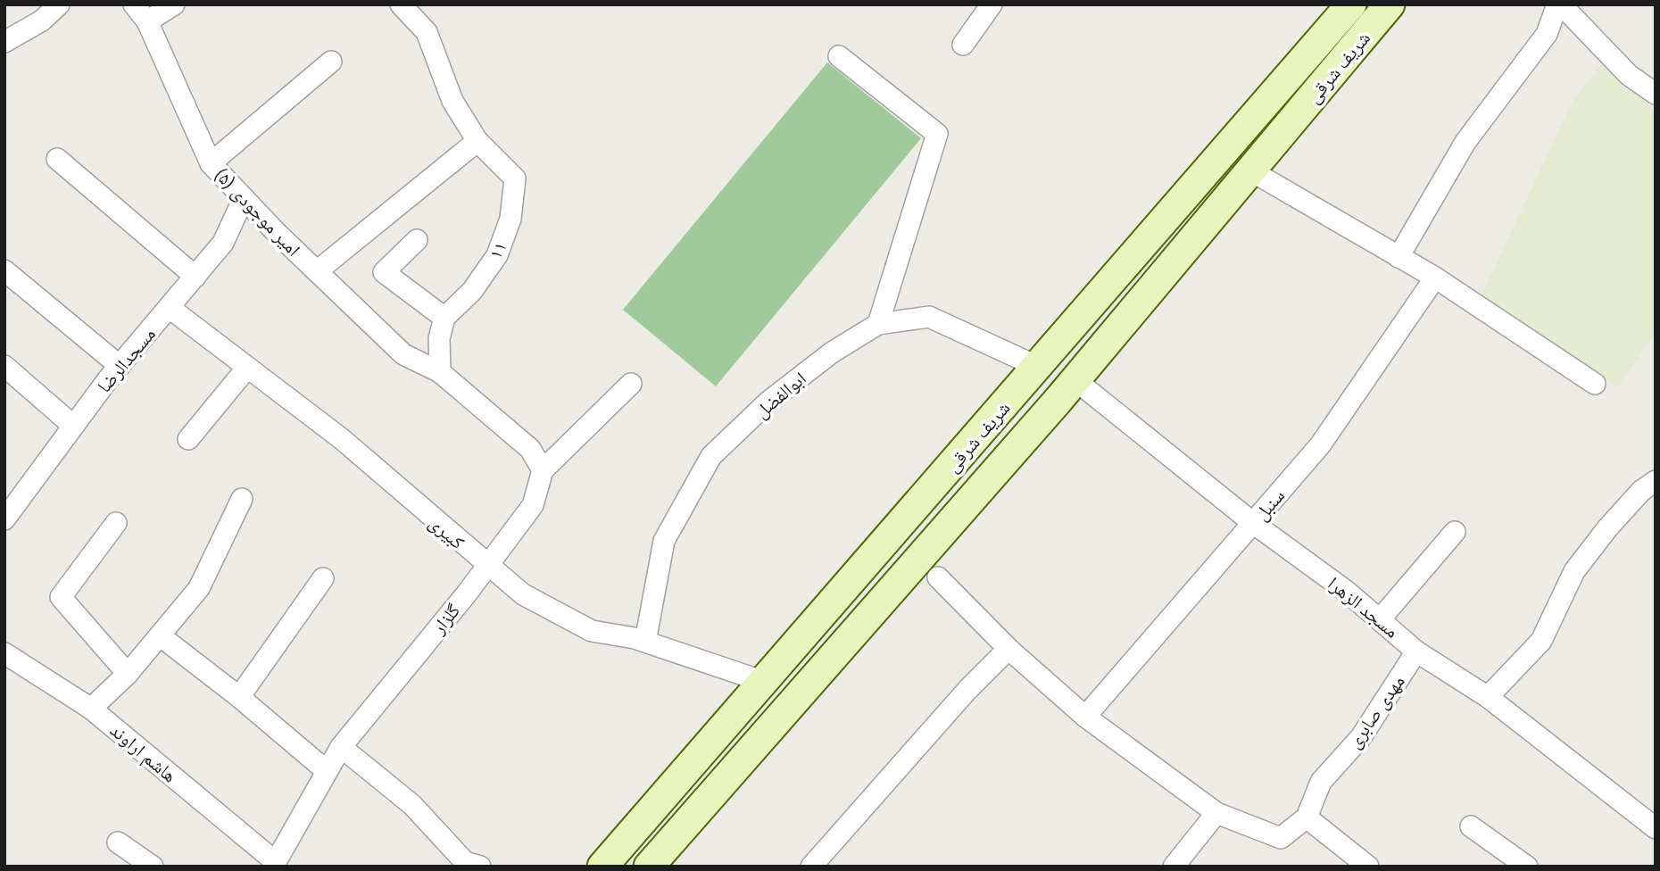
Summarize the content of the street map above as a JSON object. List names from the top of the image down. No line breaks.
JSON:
{"streets":{"main road":["شریف شرقی"],"street":["امیر موجودی (۵)","۱۱","مسجدالرضا","ابوالفضل","سنبل","کبیری","مسجد الزهرا","گلزار","مهدی صابری","هاشم اراوند"]},"crossings":[["شریف شرقی","ابوالفضل"],["شریف شرقی","کبیری"],["شریف شرقی","مسجد الزهرا"],["امیر موجودی (۵)","مسجدالرضا"],["مسجدالرضا","کبیری"],["ابوالفضل","کبیری"],["سنبل","مسجد الزهرا"],["کبیری","گلزار"],["مسجد الزهرا","مهدی صابری"],["گلزار","هاشم اراوند"]]}
